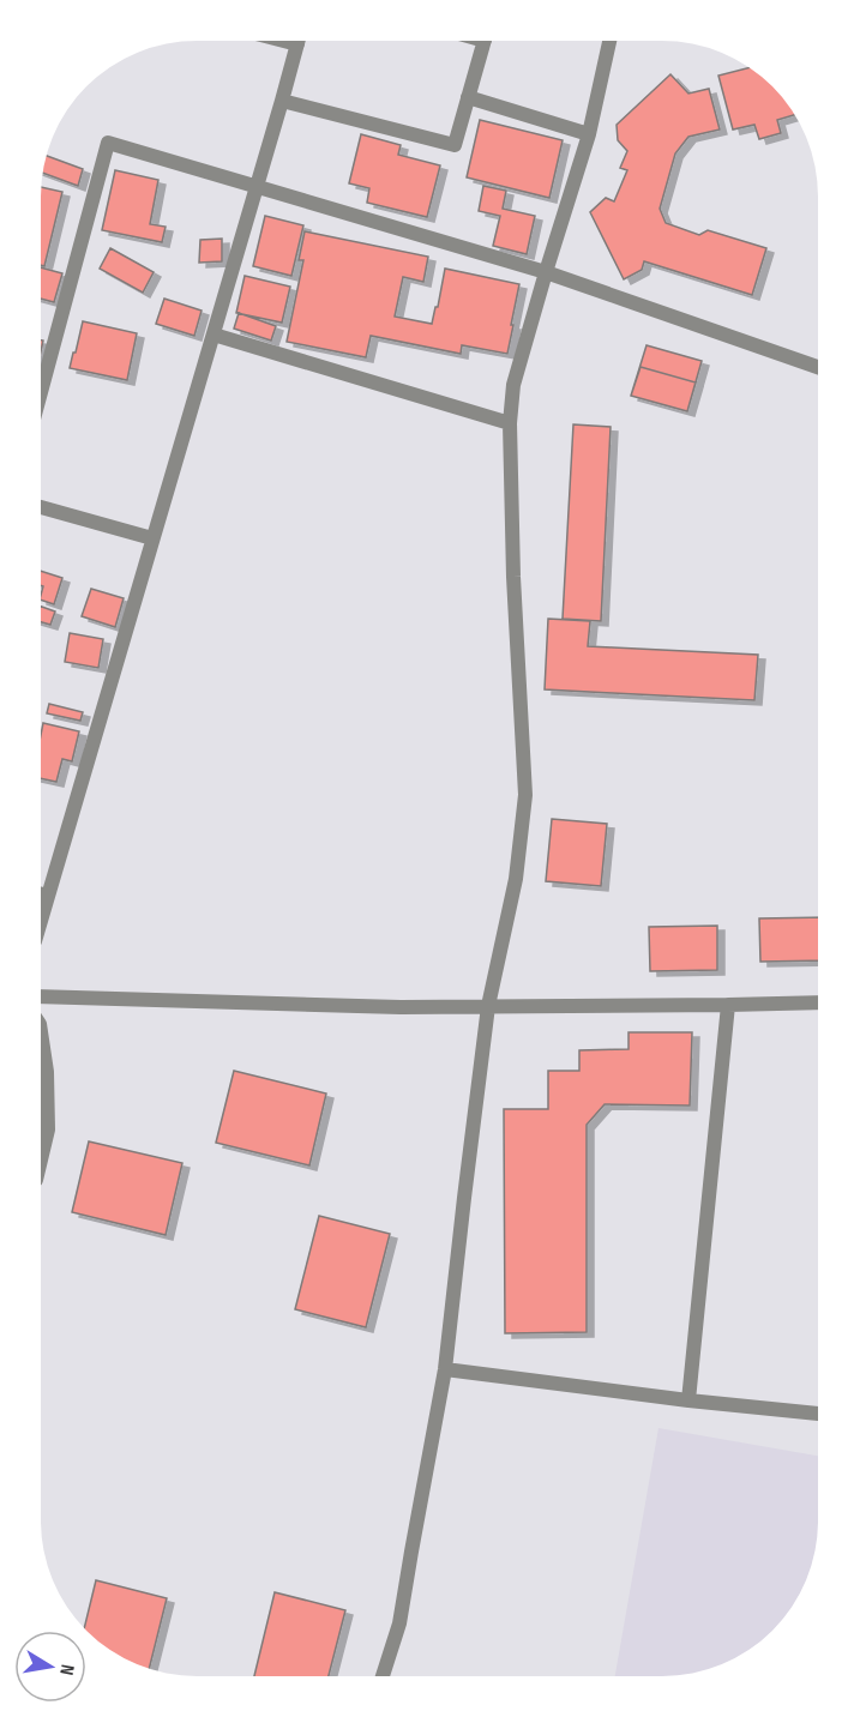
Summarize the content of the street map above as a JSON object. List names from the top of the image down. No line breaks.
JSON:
{"north":"right"}
